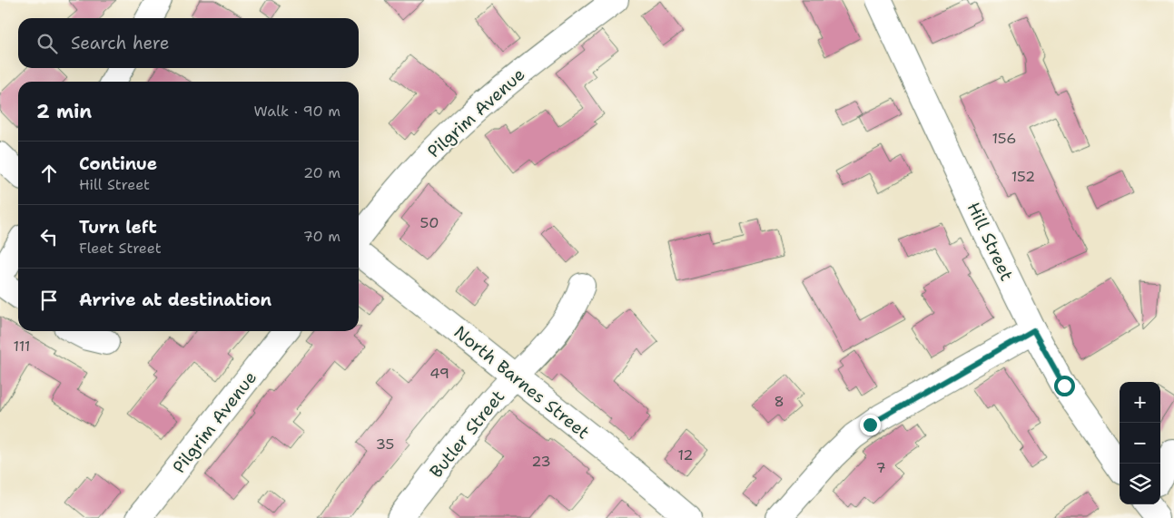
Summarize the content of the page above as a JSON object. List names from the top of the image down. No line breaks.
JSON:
{"streets":{"street":["Pilgrim Avenue","Hill Street","North Barnes Street","Butler Street"]},"crossings":[["North Barnes Street","Butler Street"]],"house_numbers":["156","152","50","111","49","8","35","12","23","7"],"page":{"search":"Search here","heading":["2 min","Walk · 90 m"],"list":[["Continue","Hill Street","20 m"],["Turn left","Fleet Street","70 m"],"Arrive at destination"],"map_buttons":["+","−"]}}
